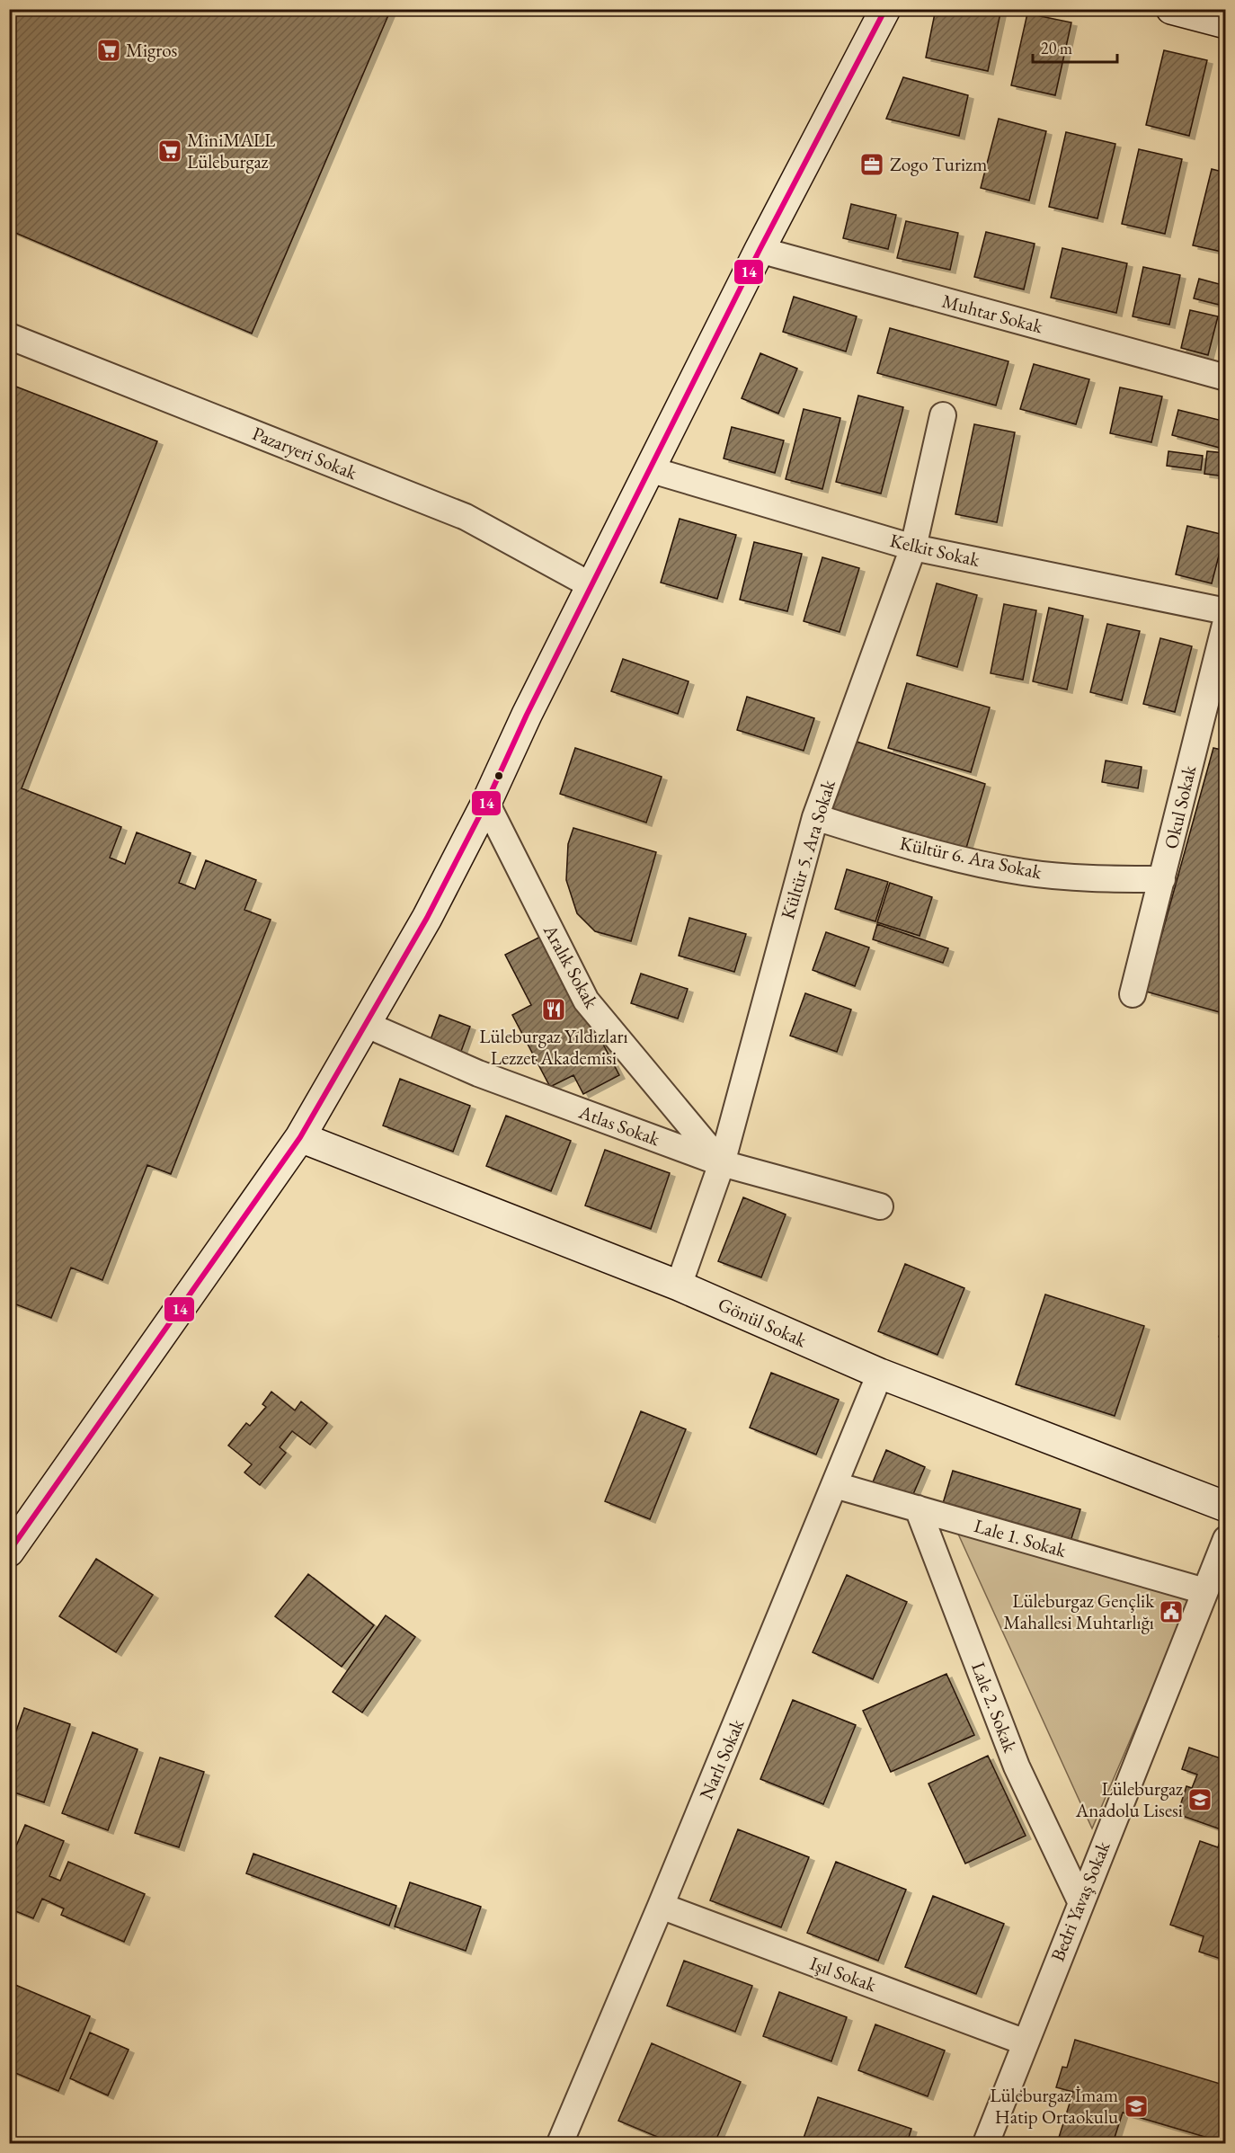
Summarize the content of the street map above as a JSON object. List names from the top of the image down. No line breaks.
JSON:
{"streets":{"main road":["Gönül Sokak"],"street":["Muhtar Sokak","Pazaryeri Sokak","Kelkit Sokak","Okul Sokak","Kültür 5. Ara Sokak","Kültür 6. Ara Sokak","Aralık Sokak","Atlas Sokak","Lale 1. Sokak","Lale 2. Sokak","Narlı Sokak","Bedri Yavaş Sokak","Işıl Sokak"]},"crossings":[["Kelkit Sokak","Kültür 5. Ara Sokak"],["Okul Sokak","Kültür 6. Ara Sokak"],["Kültür 5. Ara Sokak","Kültür 6. Ara Sokak"],["Kültür 5. Ara Sokak","Aralık Sokak"],["Kültür 5. Ara Sokak","Atlas Sokak"],["Kültür 5. Ara Sokak","Gönül Sokak"],["Aralık Sokak","Atlas Sokak"],["Gönül Sokak","Narlı Sokak"],["Lale 1. Sokak","Lale 2. Sokak"],["Lale 1. Sokak","Narlı Sokak"],["Lale 1. Sokak","Bedri Yavaş Sokak"],["Lale 2. Sokak","Bedri Yavaş Sokak"],["Narlı Sokak","Işıl Sokak"],["Bedri Yavaş Sokak","Işıl Sokak"]],"places":{"supermarket":["Migros","MiniMALL Lüleburgaz"],"office":["Zogo Turizm"],"restaurant":["Lüleburgaz Yıldızları Lezzet Akademisi"],"public building":["Lüleburgaz Gençlik Mahallesi Muhtarlığı"],"school or university":["Lüleburgaz Anadolu Lisesi","Lüleburgaz İmam Hatip Ortaokulu"]},"lines":["transit line 14"],"scale_bar":"20 m"}
